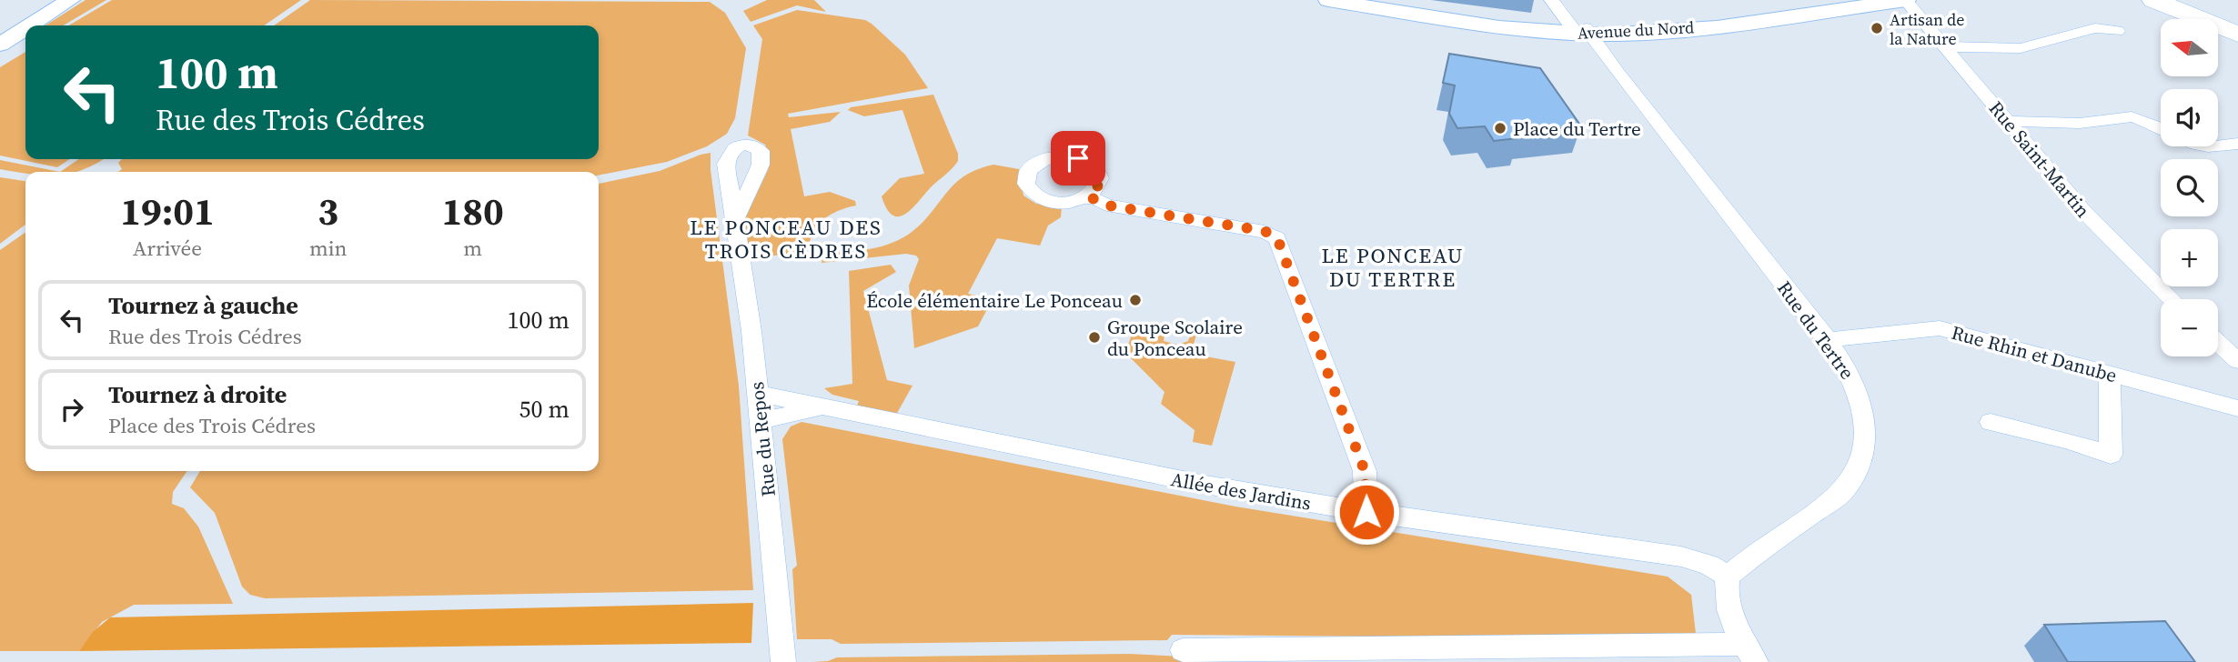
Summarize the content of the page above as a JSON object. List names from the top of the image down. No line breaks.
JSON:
{"streets":{"street":["Avenue du Nord","Rue Saint-Martin","Rue du Tertre","Rue Rhin et Danube","Rue du Repos","Allée des Jardins"]},"crossings":[["Avenue du Nord","Rue Saint-Martin"],["Avenue du Nord","Rue du Tertre"],["Rue du Tertre","Rue Rhin et Danube"],["Rue du Tertre","Allée des Jardins"],["Rue du Repos","Allée des Jardins"]],"districts":["LE PONCEAU DES TROIS CÈDRES","LE PONCEAU DU TERTRE"],"places":["Artisan de la Nature","Place du Tertre","École élémentaire Le Ponceau","Groupe Scolaire du Ponceau"],"north":"left","page":{"map_buttons":["+","−"],"turn":["100 m","Rue des Trois Cédres"],"eta":["19:01","Arrivée","3","min","180","m"],"list":[{"name":"Tournez à gauche","note":"Rue des Trois Cédres","value":"100 m"},{"name":"Tournez à droite","note":"Place des Trois Cédres","value":"50 m"}]}}
